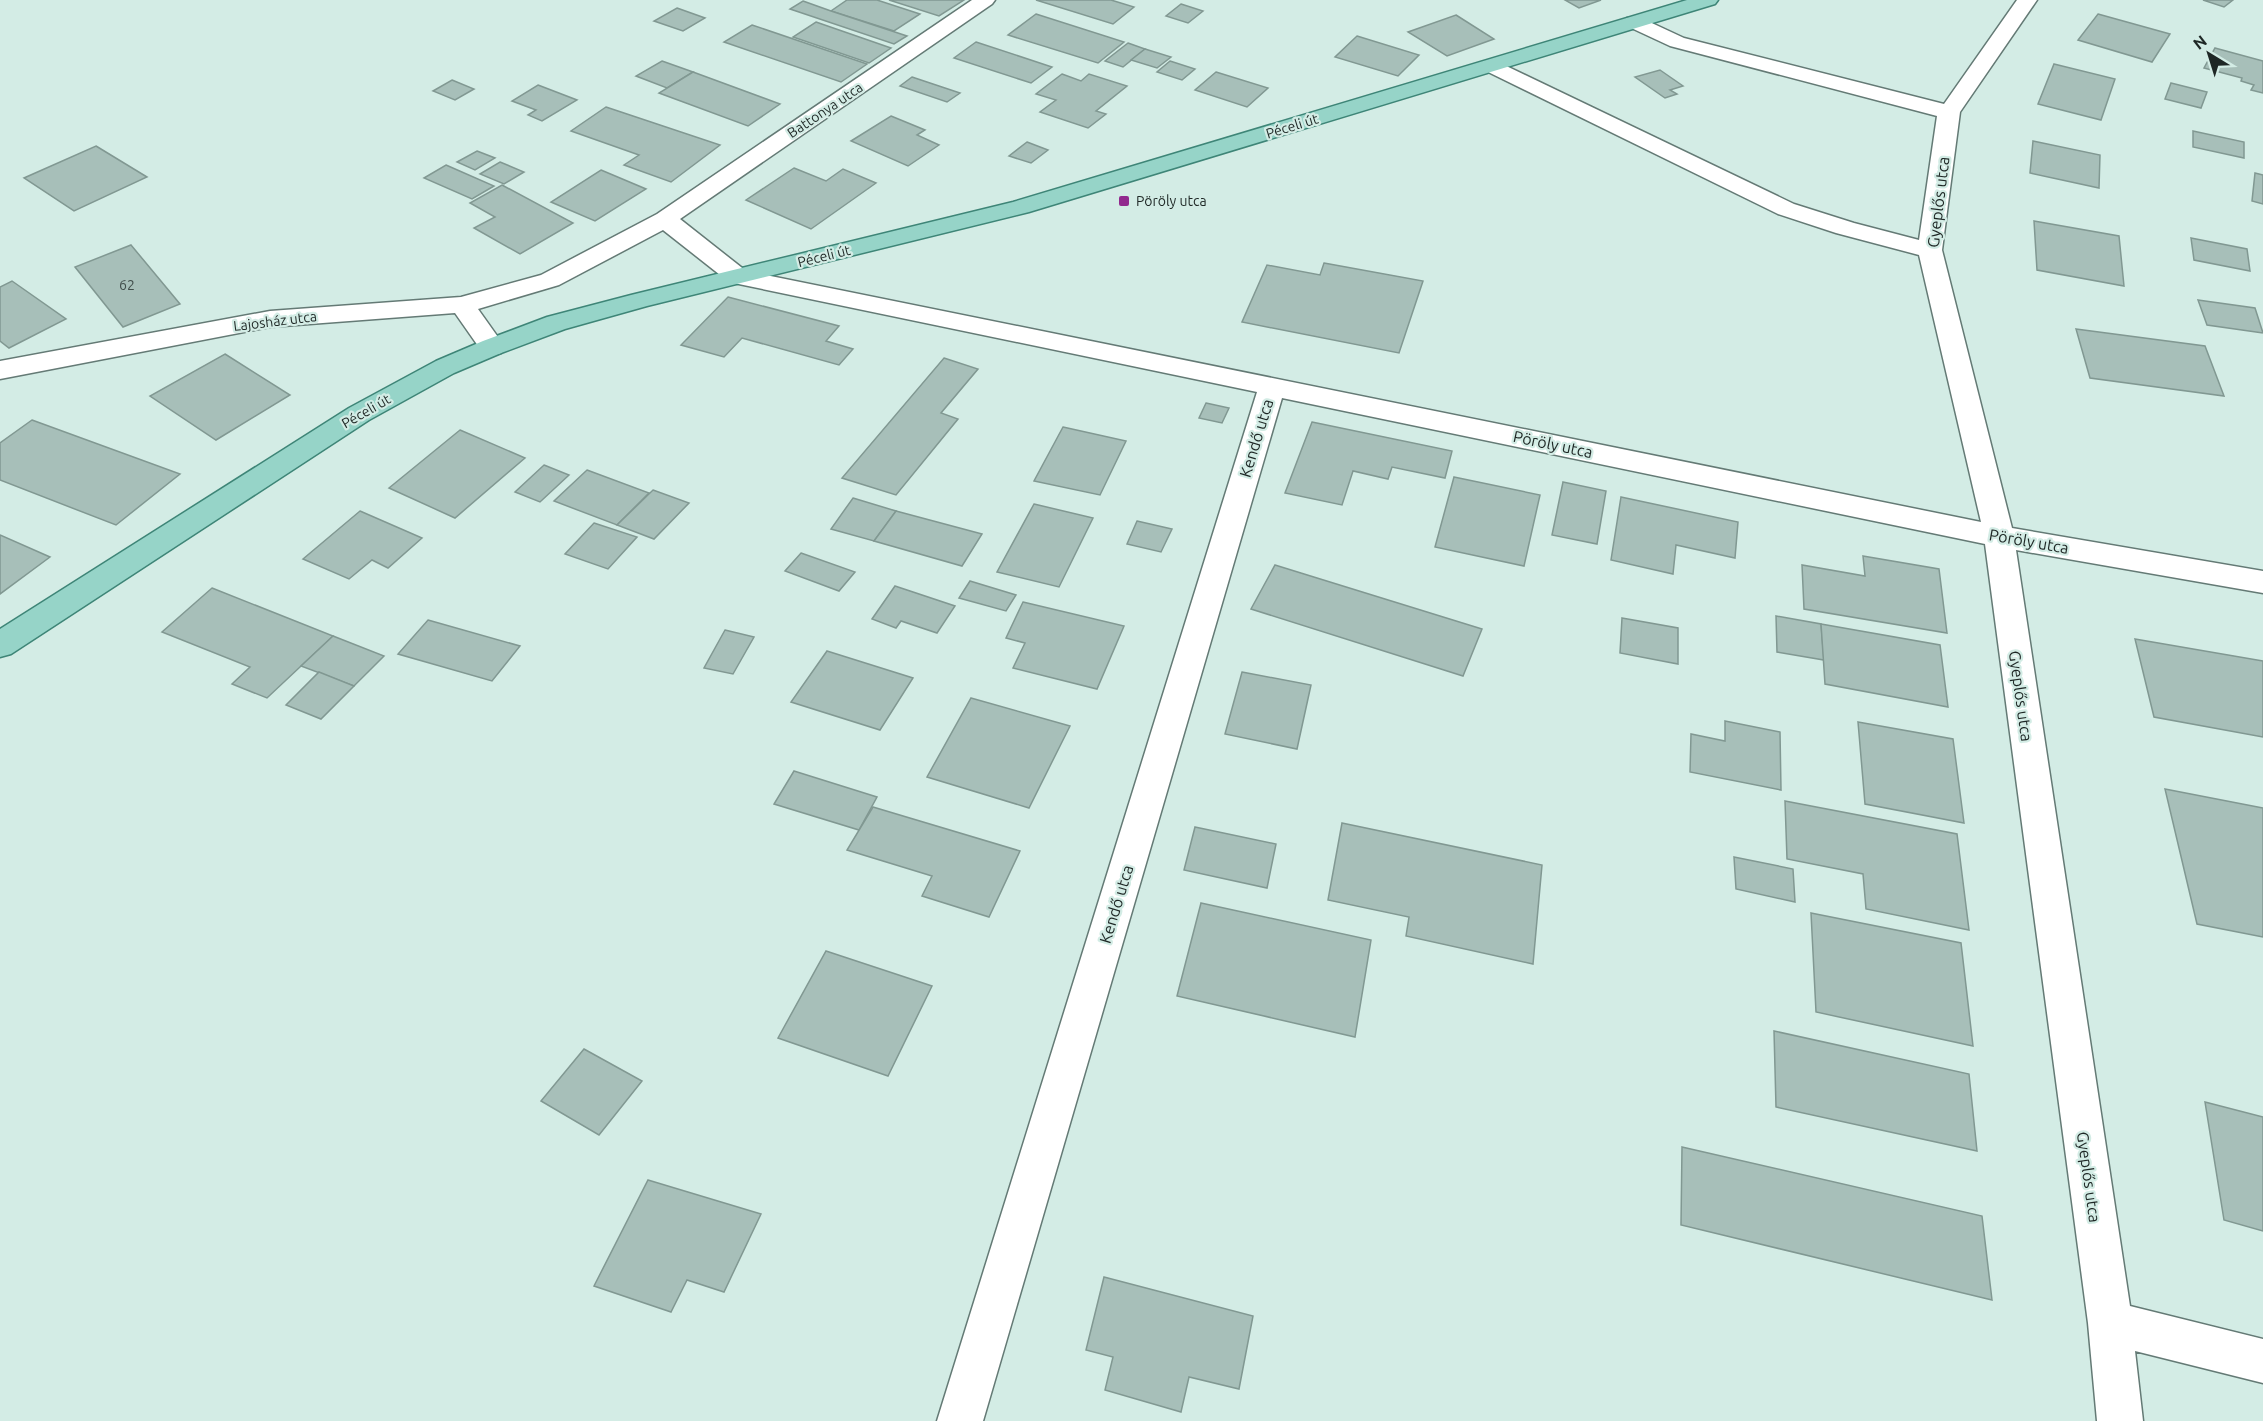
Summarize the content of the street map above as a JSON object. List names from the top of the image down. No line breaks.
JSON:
{"streets":{"main road":["Péceli út"],"street":["Battonya utca","Gyeplős utca","Lajosház utca","Kendő utca","Pöröly utca"]},"crossings":[["Battonya utca","Lajosház utca"],["Péceli út","Pöröly utca"],["Gyeplős utca","Pöröly utca"],["Kendő utca","Pöröly utca"]],"places":{"transit":["Pöröly utca"]},"house_numbers":["62"],"north":"top left"}
